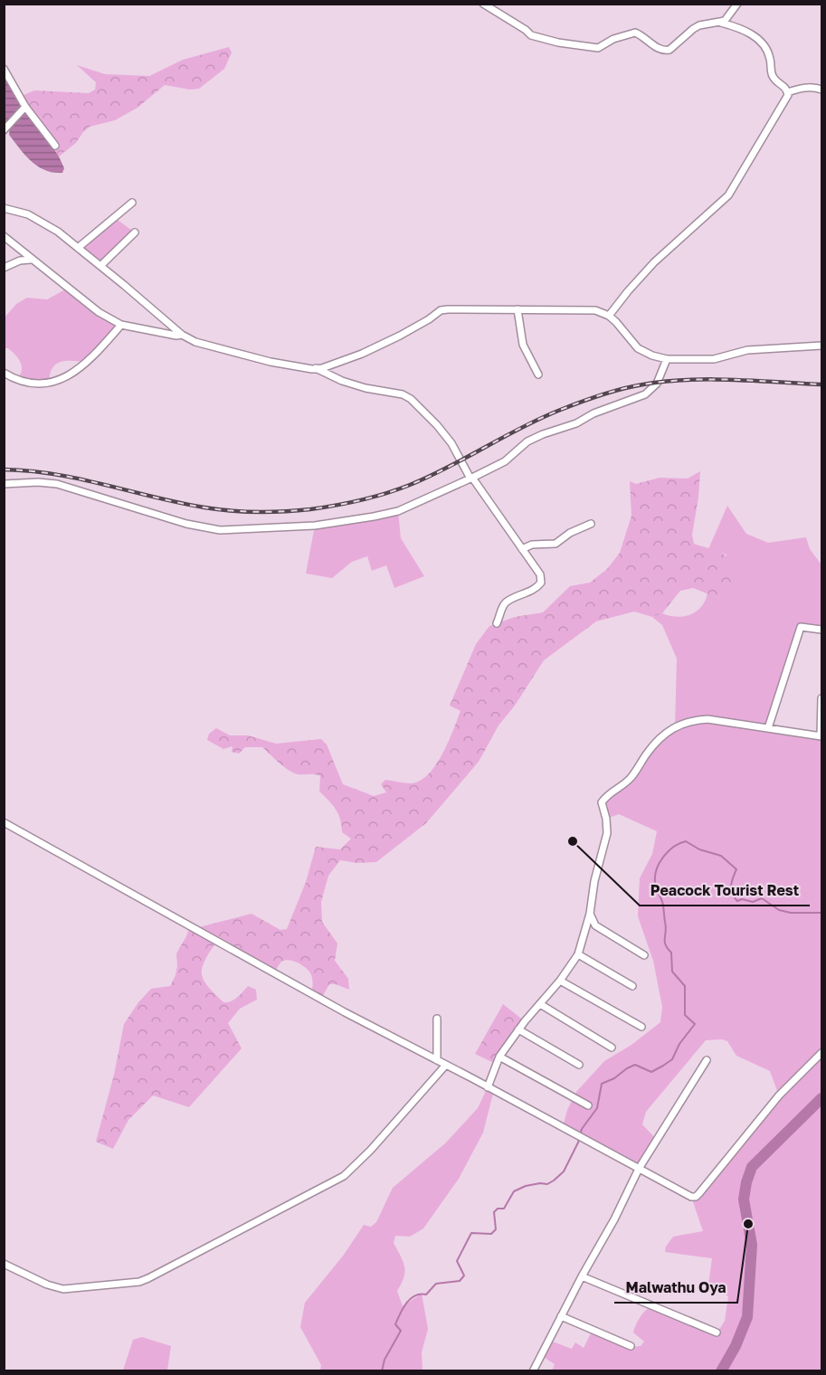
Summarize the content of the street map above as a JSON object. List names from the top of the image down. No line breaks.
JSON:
{"places":["Peacock Tourist Rest","Malwathu Oya"]}
